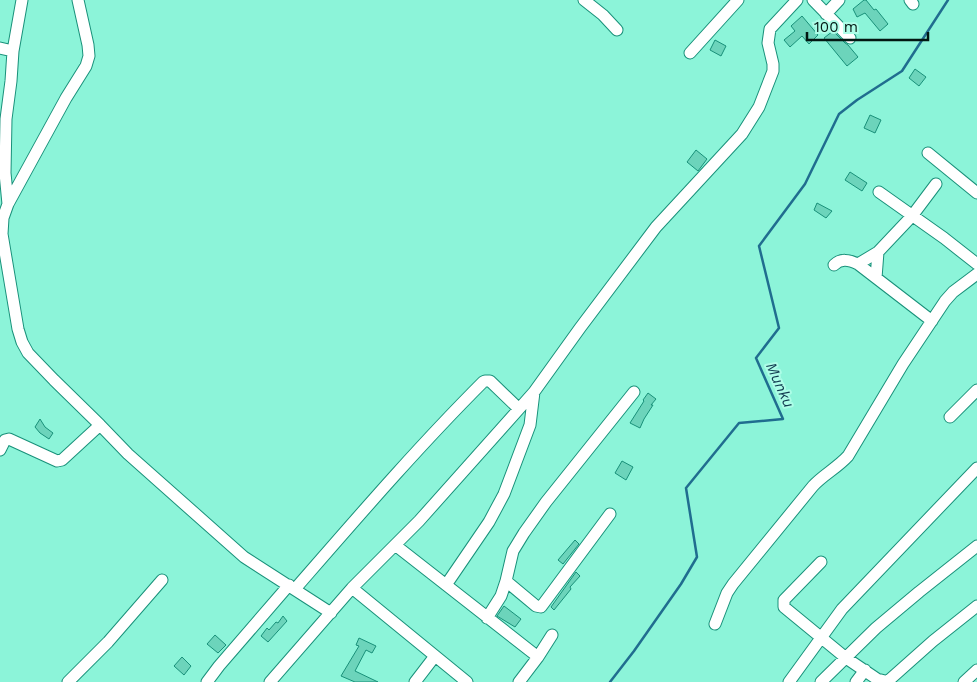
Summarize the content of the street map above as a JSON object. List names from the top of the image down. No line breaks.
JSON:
{"water":["Munku"],"scale_bar":"100 m"}
